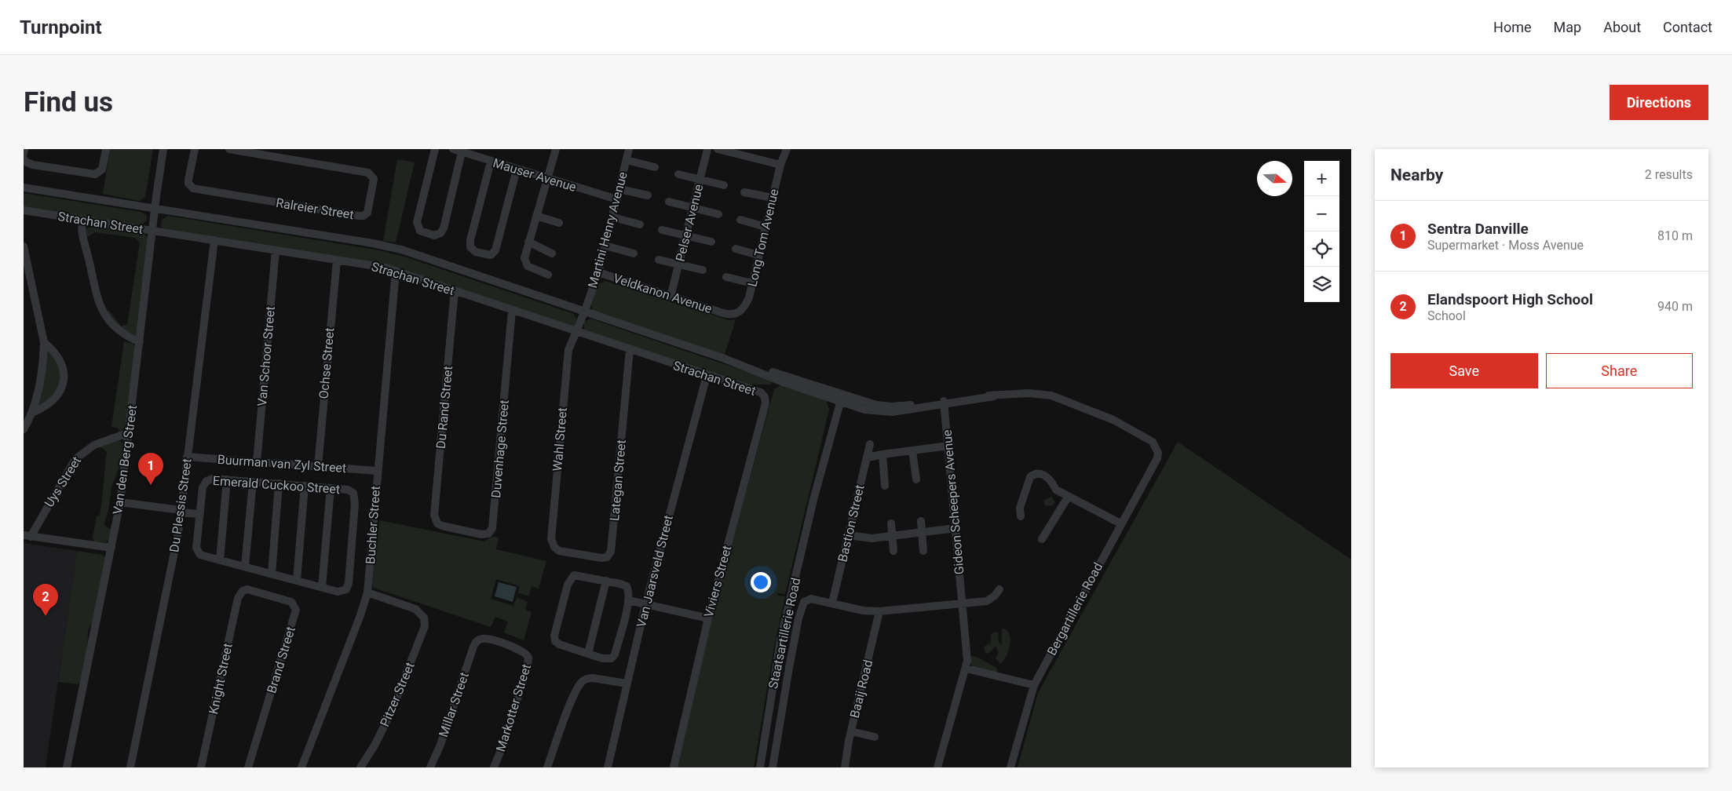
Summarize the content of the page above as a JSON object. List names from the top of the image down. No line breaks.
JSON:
{"streets":{"street":["Mauser Avenue","Ralreier Street","Strachan Street","Pelser Avenue","Martini Henry Avenue","Long Tom Avenue","Veldkanon Avenue","Van Schoor Street","Ochse Street","Du Rand Street","Wahl Street","Duvenhage Street","Van den Berg Street","Buurman van Zyl Street","Lategan Street","Uys Street","Emerald Cuckoo Street","Gideon Scheepers Avenue","Du Plessis Street","Bastion Street","Buchler Street","Van Jaarsveld Street","Viviers Street","Bergartillerie Road","Staatsartillerie Road","Brand Street","Knight Street","Baaij Road","Pitzer Street","Millar Street","Markotter Street"]},"crossings":[["Mauser Avenue","Martini Henry Avenue"],["Strachan Street","Martini Henry Avenue"],["Strachan Street","Van Schoor Street"],["Strachan Street","Ochse Street"],["Strachan Street","Du Rand Street"],["Strachan Street","Wahl Street"],["Strachan Street","Duvenhage Street"],["Strachan Street","Van den Berg Street"],["Strachan Street","Lategan Street"],["Strachan Street","Gideon Scheepers Avenue"],["Strachan Street","Du Plessis Street"],["Strachan Street","Buchler Street"],["Strachan Street","Van Jaarsveld Street"],["Strachan Street","Viviers Street"],["Strachan Street","Bergartillerie Road"],["Strachan Street","Staatsartillerie Road"],["Pelser Avenue","Veldkanon Avenue"],["Martini Henry Avenue","Veldkanon Avenue"],["Martini Henry Avenue","Wahl Street"],["Long Tom Avenue","Veldkanon Avenue"],["Van Schoor Street","Buurman van Zyl Street"],["Ochse Street","Buurman van Zyl Street"],["Du Rand Street","Duvenhage Street"],["Wahl Street","Lategan Street"],["Van den Berg Street","Uys Street"],["Buurman van Zyl Street","Du Plessis Street"],["Buurman van Zyl Street","Buchler Street"],["Buchler Street","Pitzer Street"],["Brand Street","Knight Street"],["Millar Street","Markotter Street"]],"north":"right","page":{"header":"Turnpoint","nav":["Home","Map","About","Contact"],"buttons":["Directions",["Save","Share"]],"title":"Find us","heading":["Nearby","2 results"],"map_buttons":["+","−"],"list":[{"mark":"1","name":"Sentra Danville","note":"Supermarket · Moss Avenue","value":"810 m"},{"mark":"2","name":"Elandspoort High School","note":"School","value":"940 m"}],"pins":["1","2"]}}
